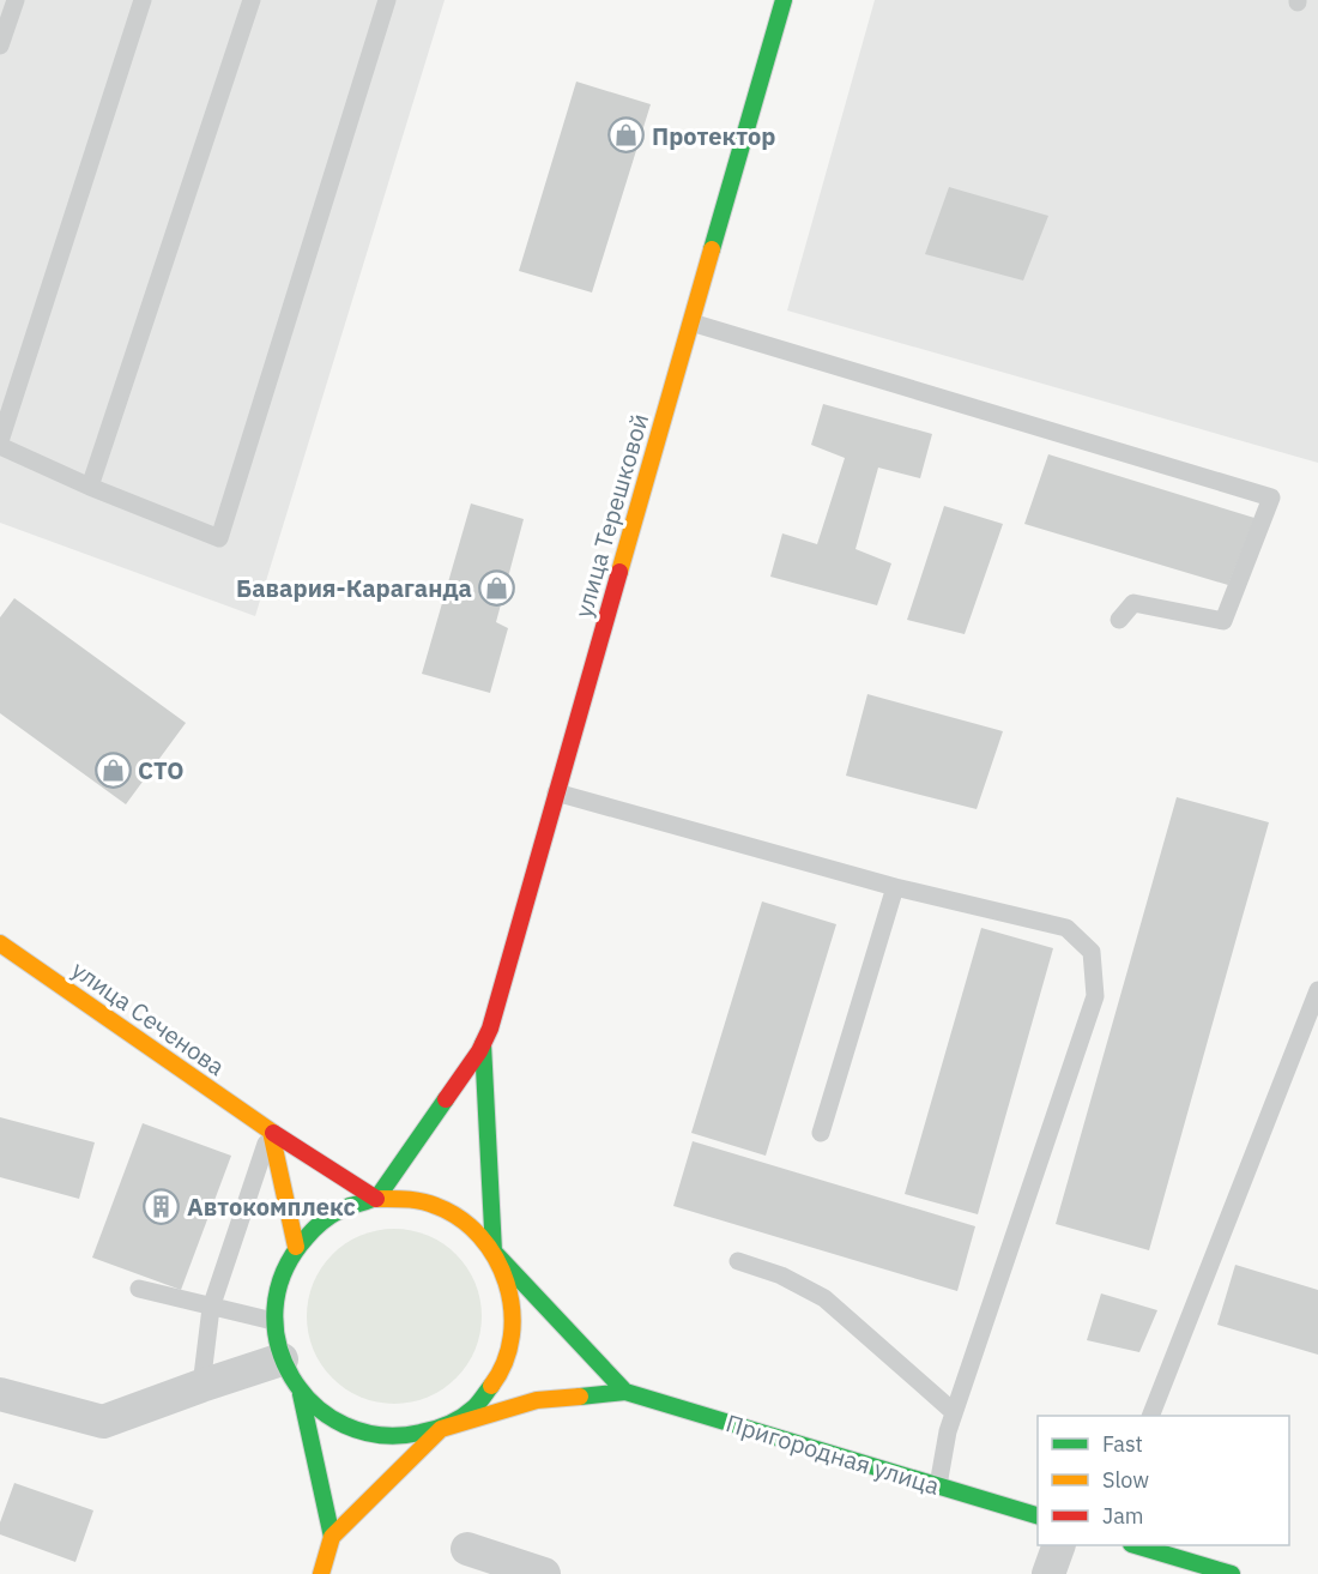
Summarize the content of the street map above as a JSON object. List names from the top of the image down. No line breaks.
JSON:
{"streets":{"main road":["улица Терешковой","улица Сеченова","Пригородная улица"]},"crossings":[["улица Терешковой","улица Сеченова"]],"places":{"shop":["Протектор","Бавария-Караганда","СТО"],"building":["Автокомплекс"]},"legend":["Fast","Slow","Jam"]}
